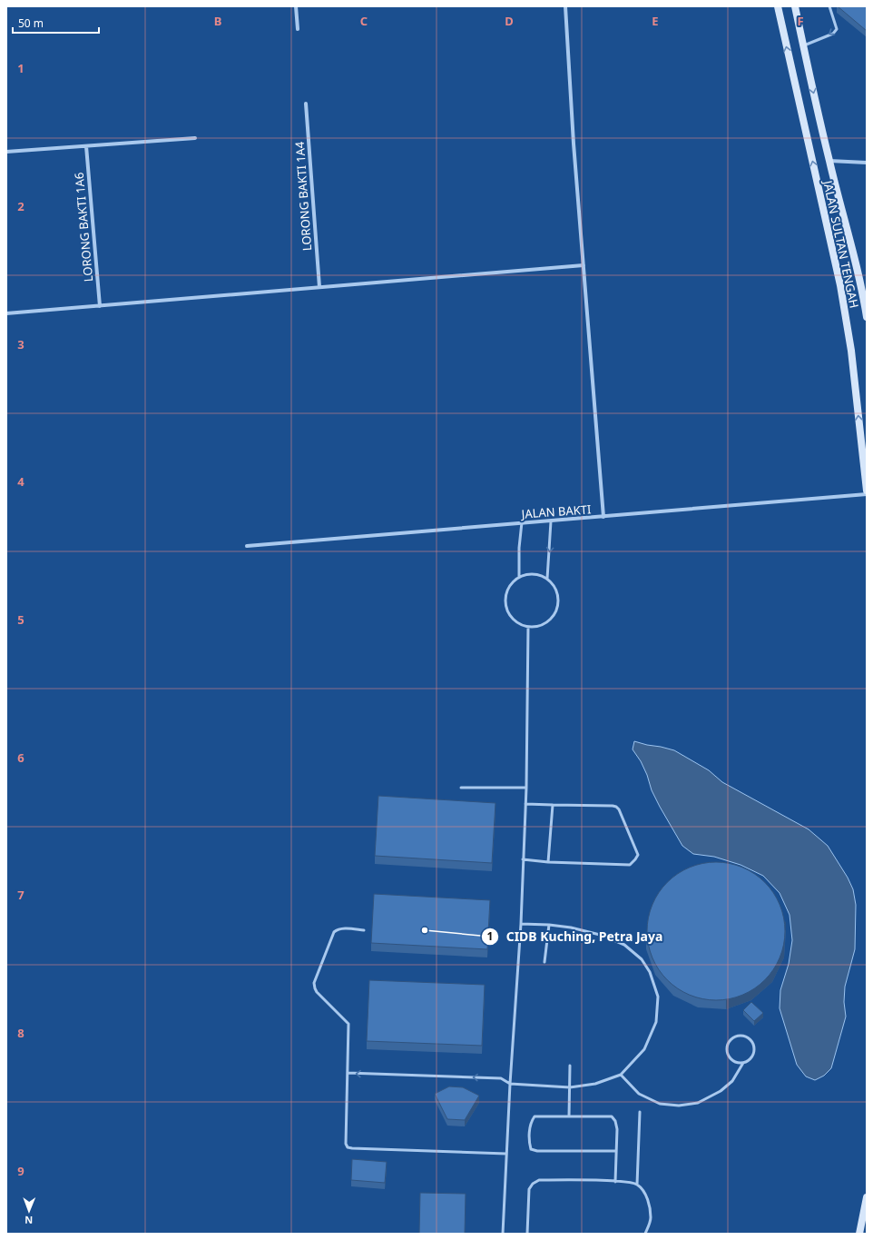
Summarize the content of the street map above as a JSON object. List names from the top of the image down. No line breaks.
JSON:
{"streets":{"main road":["JALAN SULTAN TENGAH"],"street":["LORONG BAKTI 1A4","LORONG BAKTI 1A6","JALAN BAKTI"]},"places":["CIDB Kuching, Petra Jaya"],"scale_bar":"50 m","north":"bottom","grid":{"columns":["B","C","D","E","F"],"rows":["1","2","3","4","5","6","7","8","9"]}}
